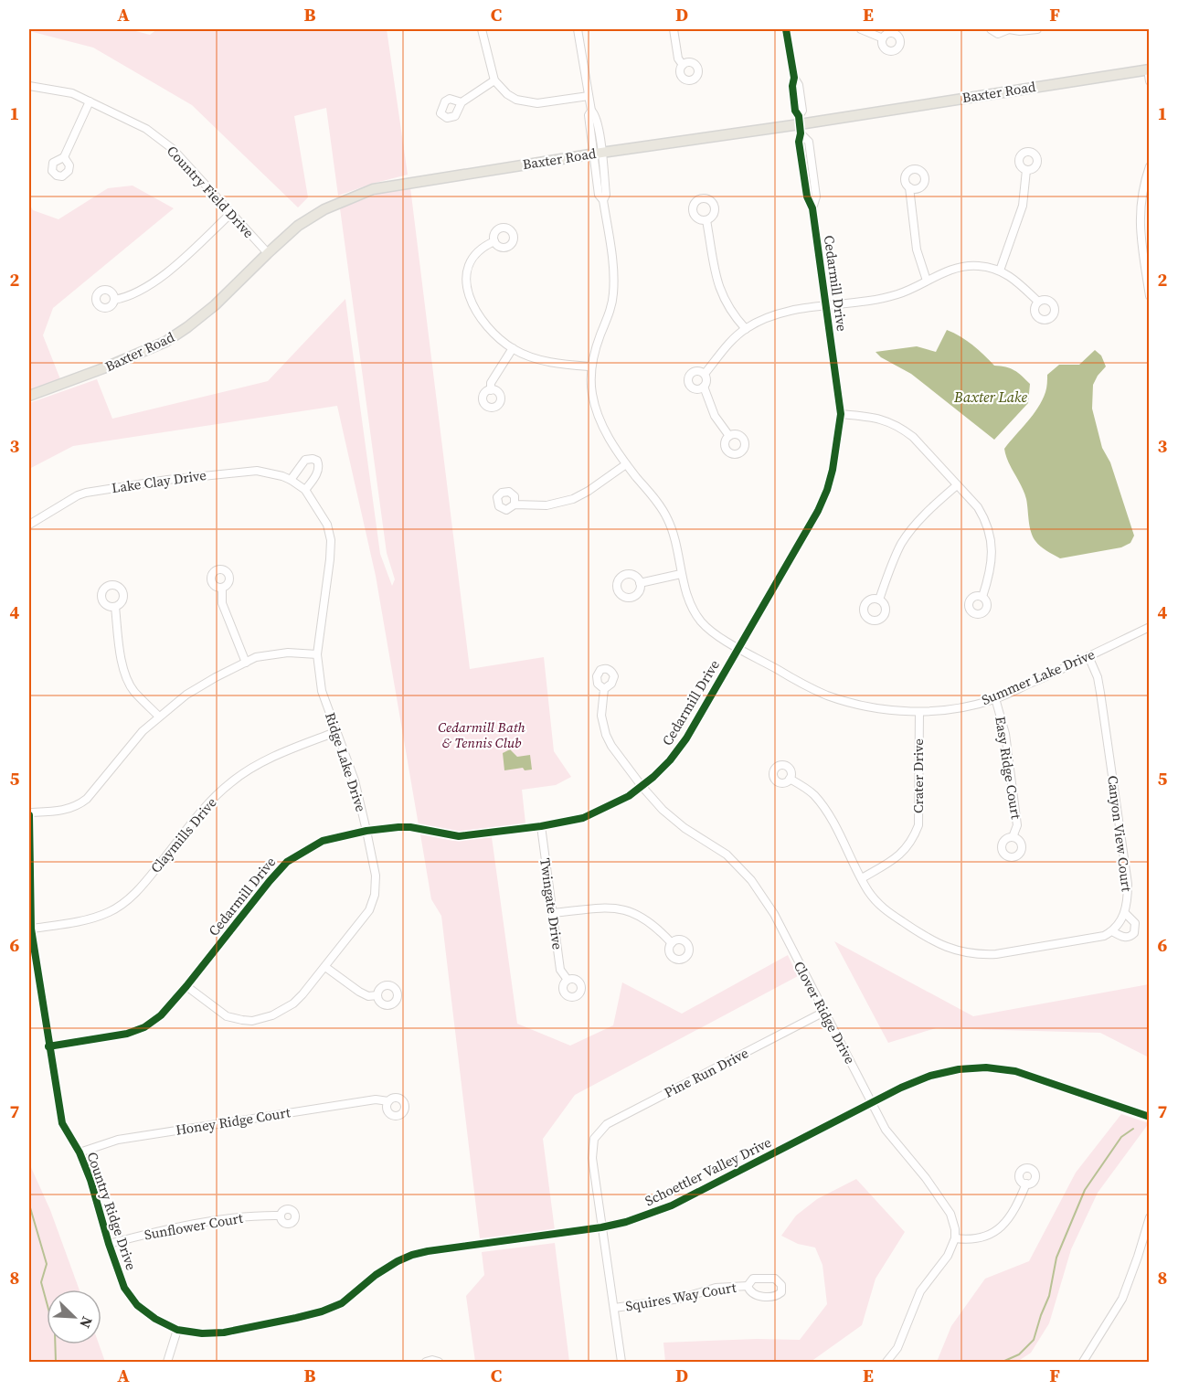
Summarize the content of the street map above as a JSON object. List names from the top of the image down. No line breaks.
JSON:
{"streets":{"main road":["Baxter Road"],"street":["Country Field Drive","Cedarmill Drive","Lake Clay Drive","Summer Lake Drive","Ridge Lake Drive","Easy Ridge Court","Crater Drive","Canyon View Court","Claymills Drive","Twingate Drive","Clover Ridge Drive","Pine Run Drive","Honey Ridge Court","Schoettler Valley Drive","Country Ridge Drive","Sunflower Court","Squires Way Court"]},"crossings":[["Baxter Road","Country Field Drive"],["Baxter Road","Cedarmill Drive"],["Cedarmill Drive","Summer Lake Drive"],["Cedarmill Drive","Ridge Lake Drive"],["Cedarmill Drive","Twingate Drive"],["Cedarmill Drive","Clover Ridge Drive"],["Cedarmill Drive","Country Ridge Drive"],["Lake Clay Drive","Ridge Lake Drive"],["Summer Lake Drive","Easy Ridge Court"],["Summer Lake Drive","Crater Drive"],["Summer Lake Drive","Canyon View Court"],["Ridge Lake Drive","Claymills Drive"],["Claymills Drive","Country Ridge Drive"],["Clover Ridge Drive","Pine Run Drive"],["Clover Ridge Drive","Schoettler Valley Drive"],["Pine Run Drive","Schoettler Valley Drive"],["Honey Ridge Court","Country Ridge Drive"],["Schoettler Valley Drive","Country Ridge Drive"],["Country Ridge Drive","Sunflower Court"]],"water":["Baxter Lake"],"parks":["Cedarmill Bath & Tennis Club"],"north":"bottom right","grid":{"columns":["A","B","C","D","E","F"],"rows":["1","2","3","4","5","6","7","8"]}}
